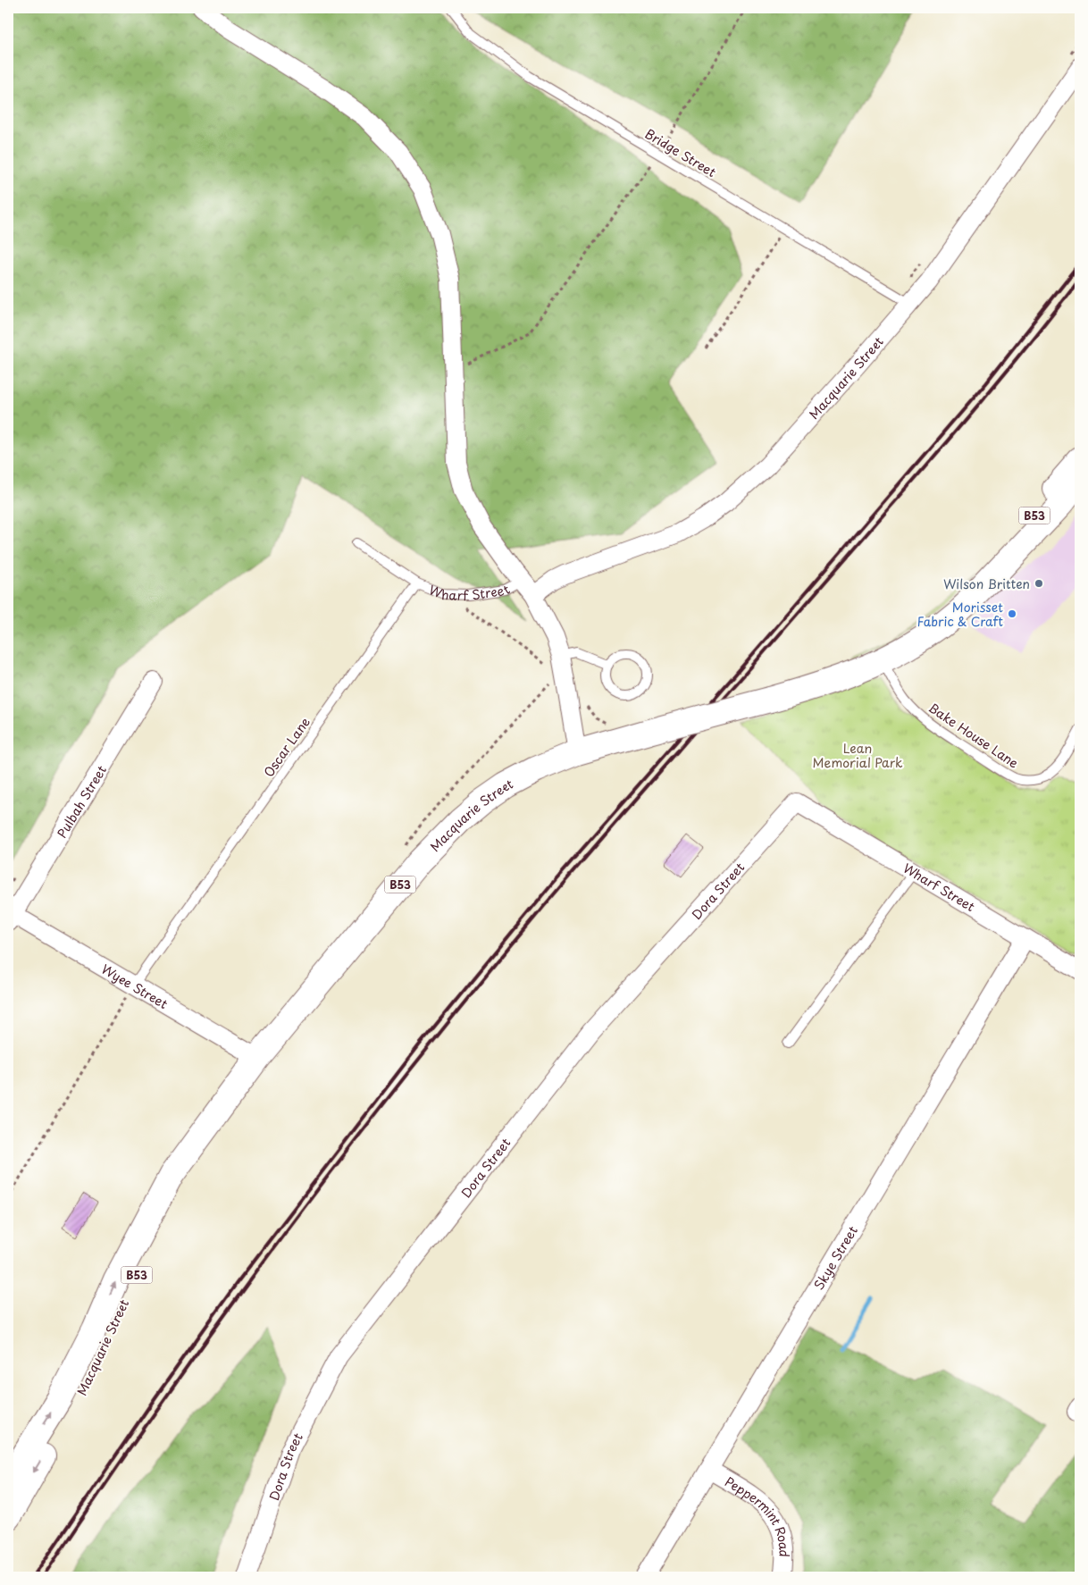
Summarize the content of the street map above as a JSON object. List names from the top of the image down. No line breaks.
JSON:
{"streets":{"main road":["Macquarie Street","B53"],"street":["Wharf Street","Pulbah Street","Dora Street","Wyee Street","Skye Street","Peppermint Road"],"lane":["Bridge Street","Bake House Lane","Oscar Lane"]},"crossings":[["Bridge Street","Macquarie Street"],["Macquarie Street","B53"],["Macquarie Street","Bake House Lane"],["Macquarie Street","Wyee Street"],["B53","Bake House Lane"],["Wharf Street","Oscar Lane"],["Wharf Street","Dora Street"],["Wharf Street","Skye Street"],["Oscar Lane","Wyee Street"],["Pulbah Street","Wyee Street"],["Skye Street","Peppermint Road"]],"parks":["Lean Memorial Park"],"places":["Wilson Britten","Morisset Fabric & Craft"]}
